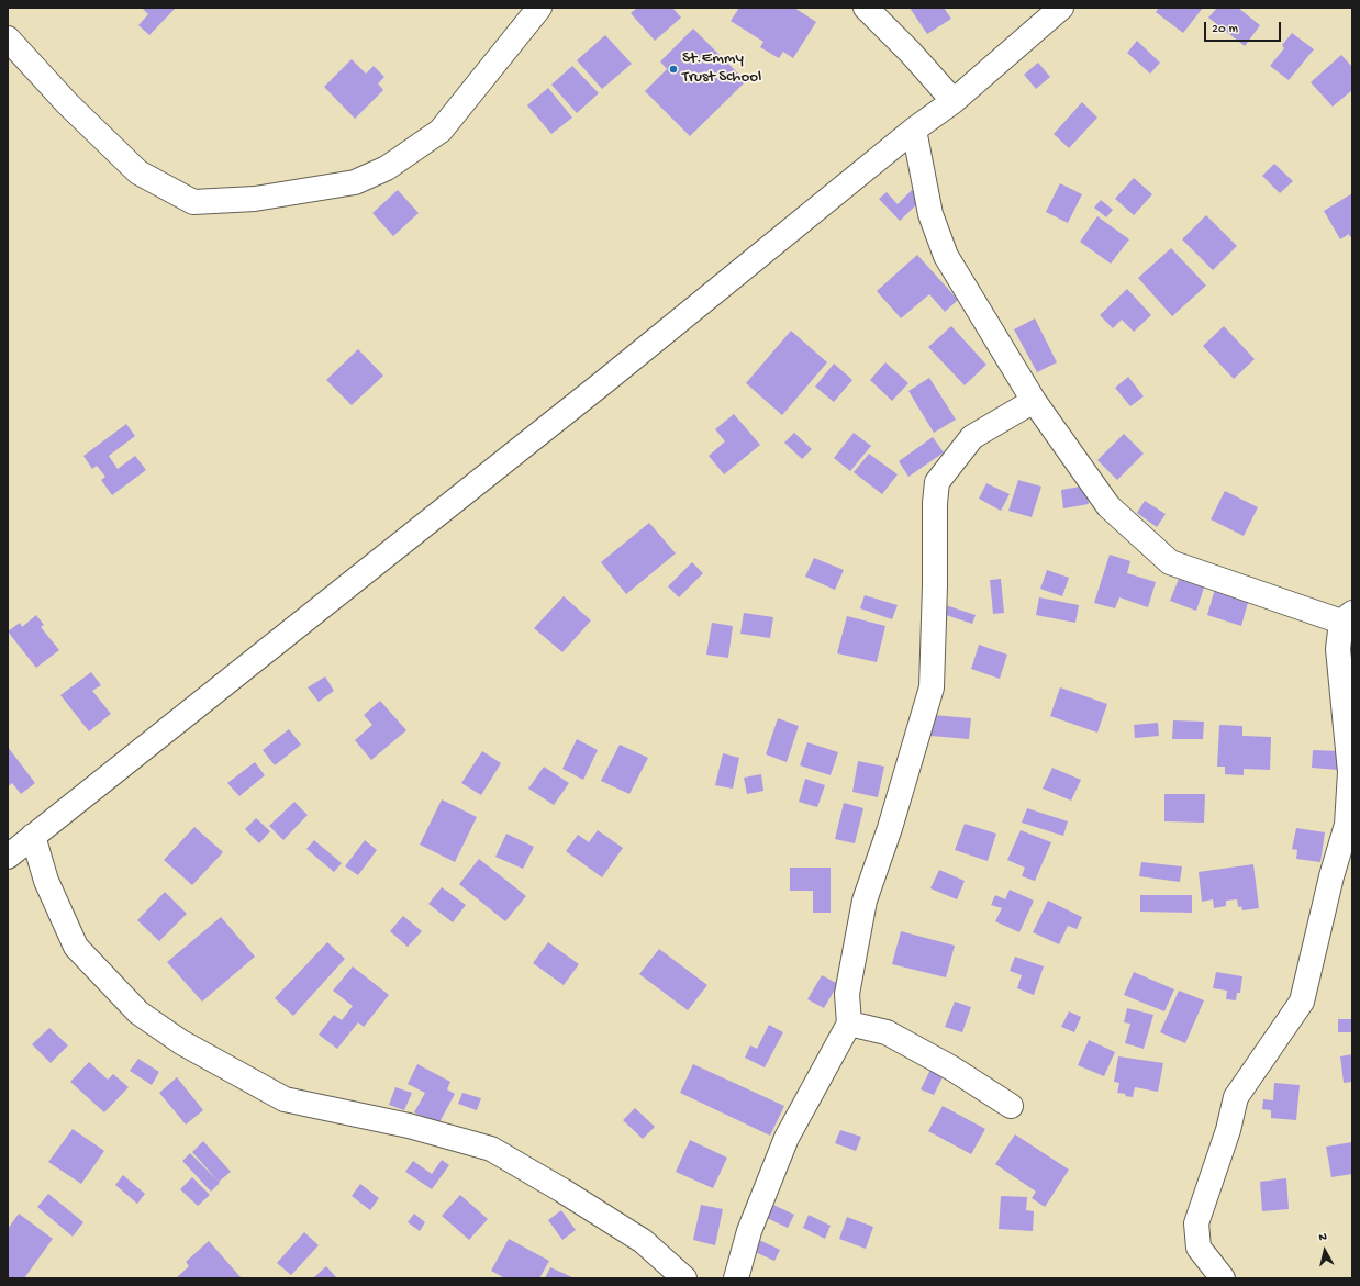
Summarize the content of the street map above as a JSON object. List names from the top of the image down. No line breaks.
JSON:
{"places":["St.Emmy Trust School"],"scale_bar":"20 m","north":"top"}
